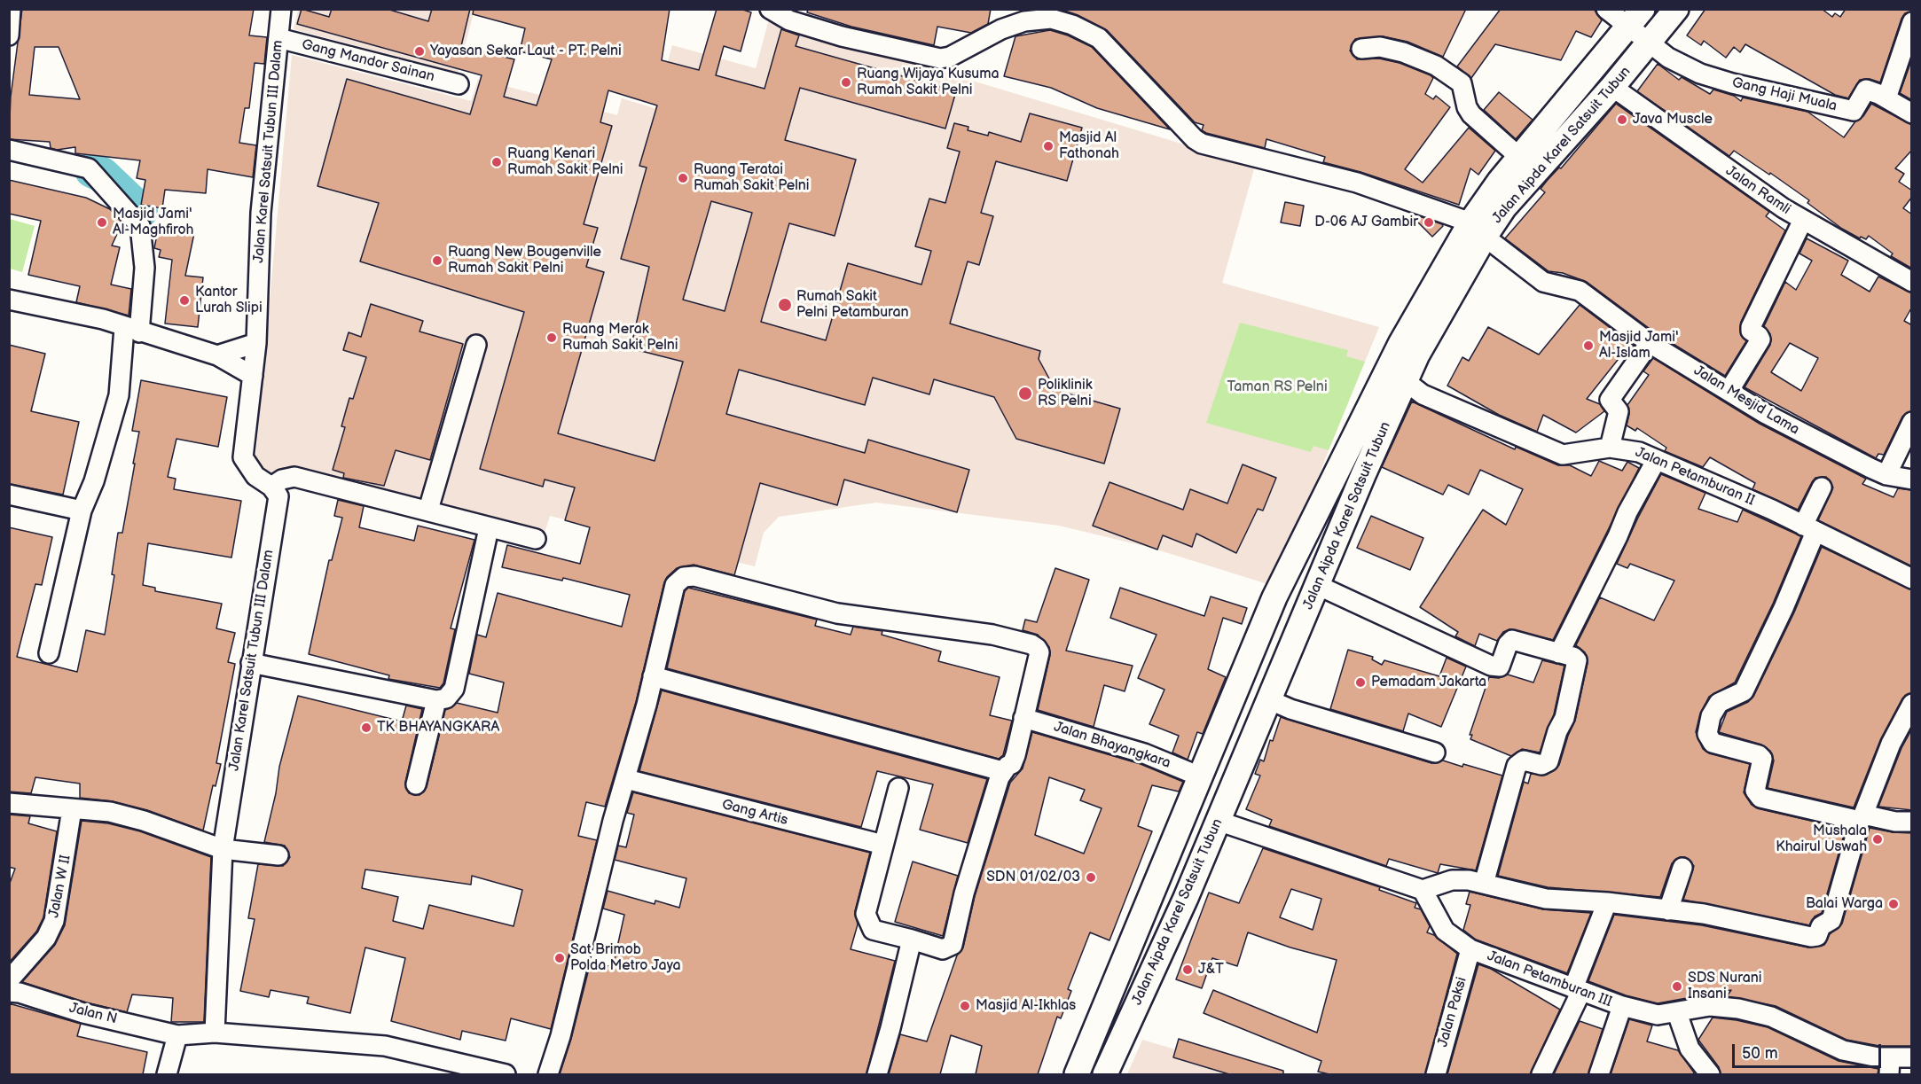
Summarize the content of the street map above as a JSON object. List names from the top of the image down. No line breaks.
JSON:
{"streets":{"main road":["Jalan Aipda Karel Satsuit Tubun"],"street":["Gang Mandor Sainan","Gang Haji Muala","Jalan Karel Satsuit Tubun III Dalam","Jalan Ramli","Jalan Mesjid Lama","Jalan Petamburan II","Jalan Bhayangkara","Gang Artis","Jalan W II","Jalan Petamburan III","Jalan Paksi","Jalan N"]},"crossings":[["Gang Mandor Sainan","Jalan Karel Satsuit Tubun III Dalam"],["Gang Haji Muala","Jalan Aipda Karel Satsuit Tubun"],["Jalan Aipda Karel Satsuit Tubun","Jalan Ramli"],["Jalan Aipda Karel Satsuit Tubun","Jalan Mesjid Lama"],["Jalan Aipda Karel Satsuit Tubun","Jalan Petamburan II"],["Jalan Aipda Karel Satsuit Tubun","Jalan Bhayangkara"],["Jalan Karel Satsuit Tubun III Dalam","Jalan N"],["Jalan Petamburan III","Jalan Paksi"]],"parks":["Taman RS Pelni"],"places":["Yayasan Sekar Laut - PT. Pelni","Ruang Wijaya Kusuma Rumah Sakit Pelni","Java Muscle","Masjid Al Fathonah","Ruang Kenari Rumah Sakit Pelni","Ruang Teratai Rumah Sakit Pelni","Masjid Jami' Al-Maghfiroh","D-06 AJ Gambir","Ruang New Bougenville Rumah Sakit Pelni","Kantor Lurah Slipi","Rumah Sakit Pelni Petamburan","Ruang Merak Rumah Sakit Pelni","Masjid Jami' Al-Islam","Poliklinik RS Pelni","Pemadam Jakarta","TK BHAYANGKARA","Mushala Khairul Uswah","SDN 01/02/03","Balai Warga","Sat Brimob Polda Metro Jaya","J&T","SDS Nurani Insani","Masjid Al-Ikhlas"],"scale_bar":"50 m"}
